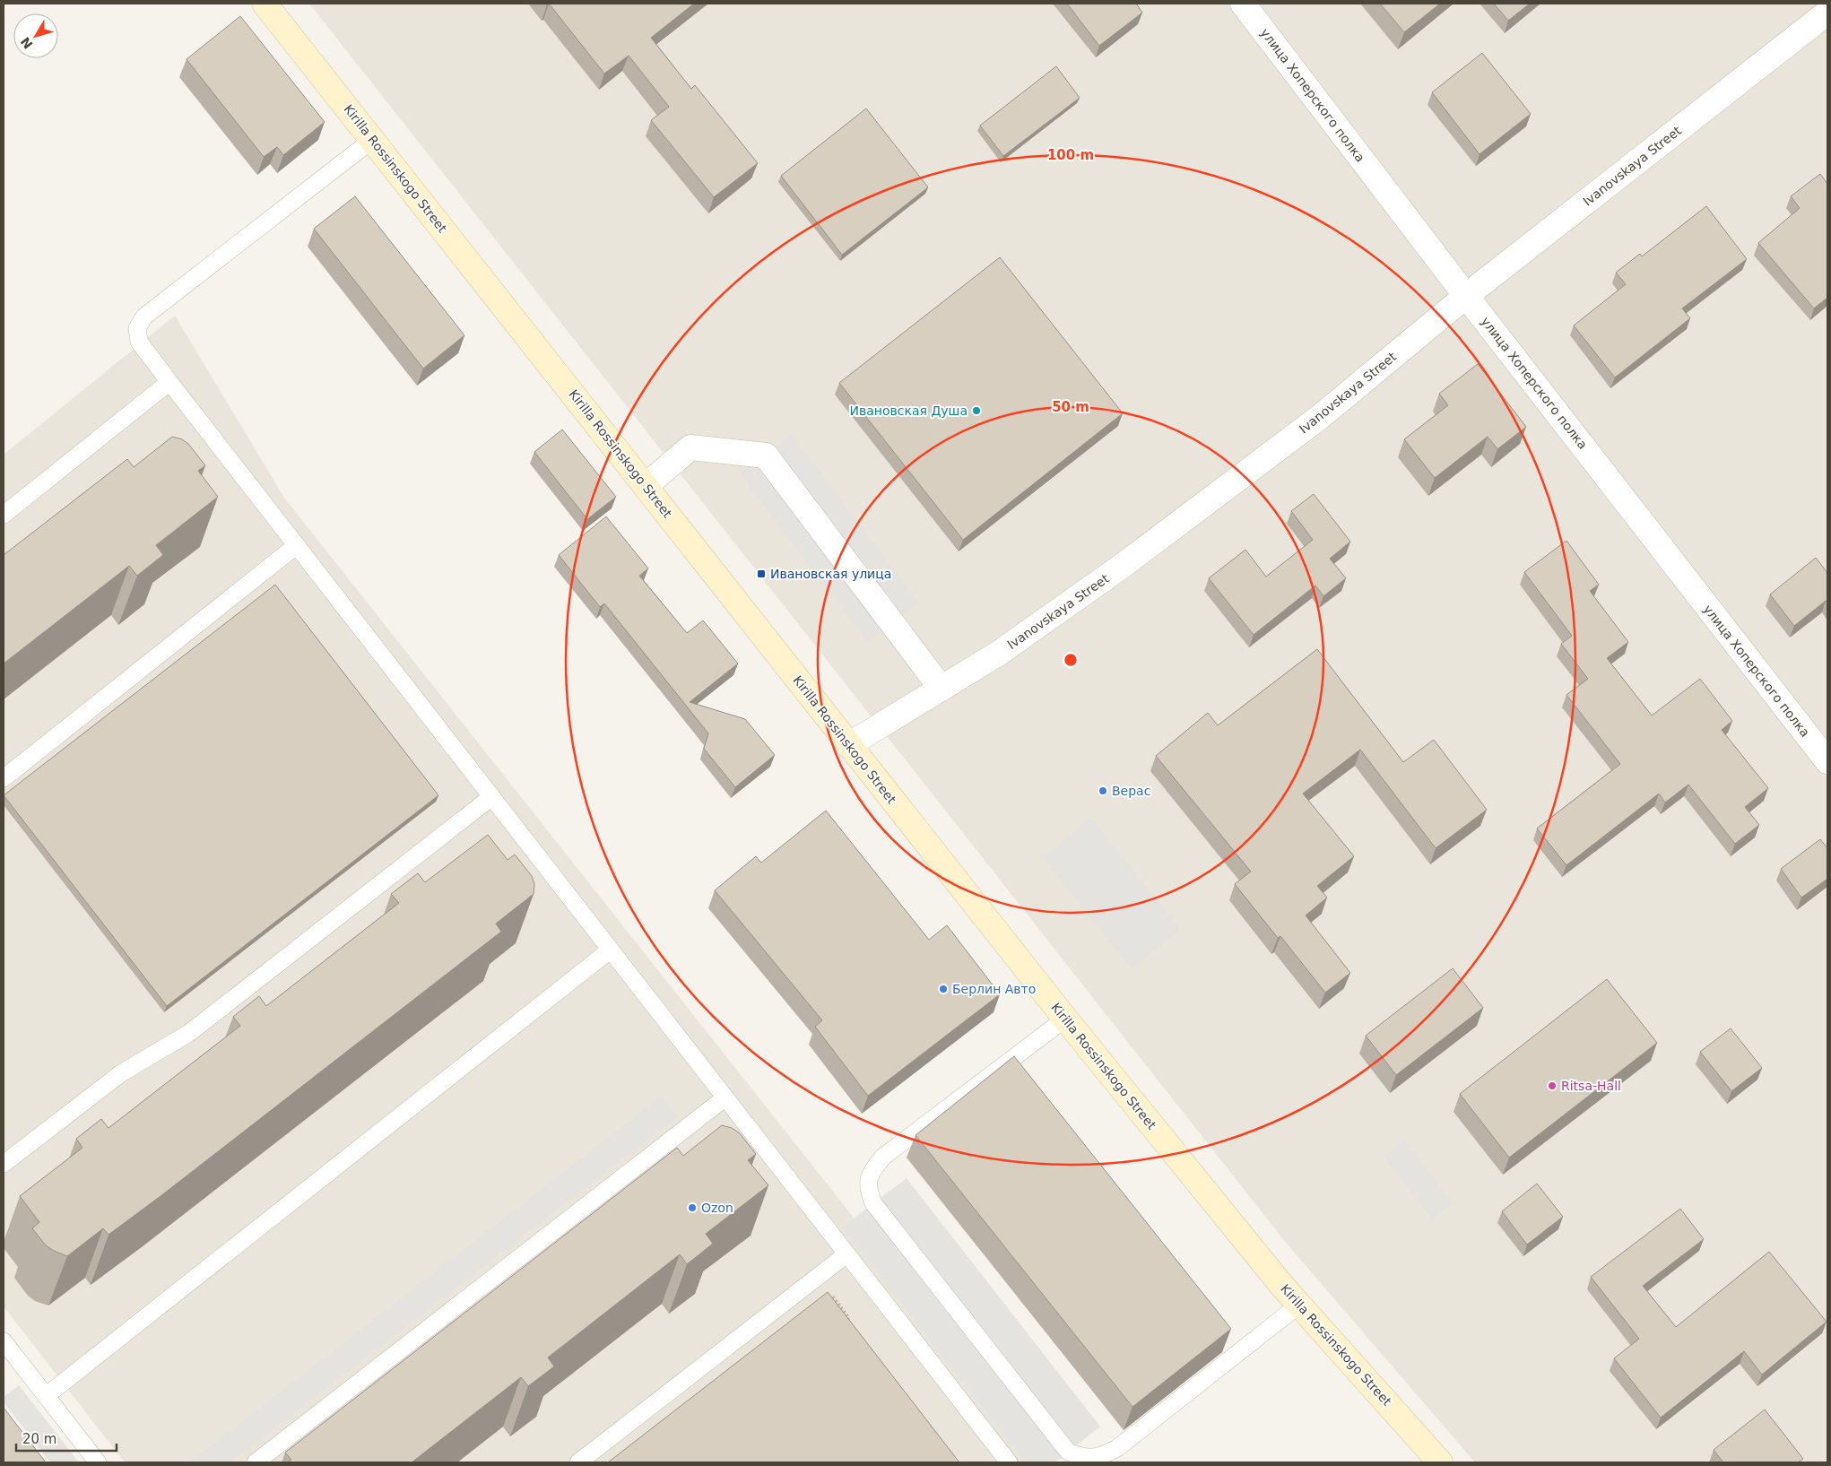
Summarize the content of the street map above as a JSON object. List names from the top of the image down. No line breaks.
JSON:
{"streets":{"main road":["Kirilla Rossinskogo Street"],"street":["улица Хоперского полка","Ivanovskaya Street"]},"crossings":[["улица Хоперского полка","Ivanovskaya Street"],["Ivanovskaya Street","Kirilla Rossinskogo Street"]],"places":{"other":["Ивановская Душа","Верас","Берлин Авто","Ritsa-Hall","Ozon"],"transit":["Ивановская улица"]},"scale_bar":"20 m","north":"bottom left","rings":["100 m","50 m"]}
